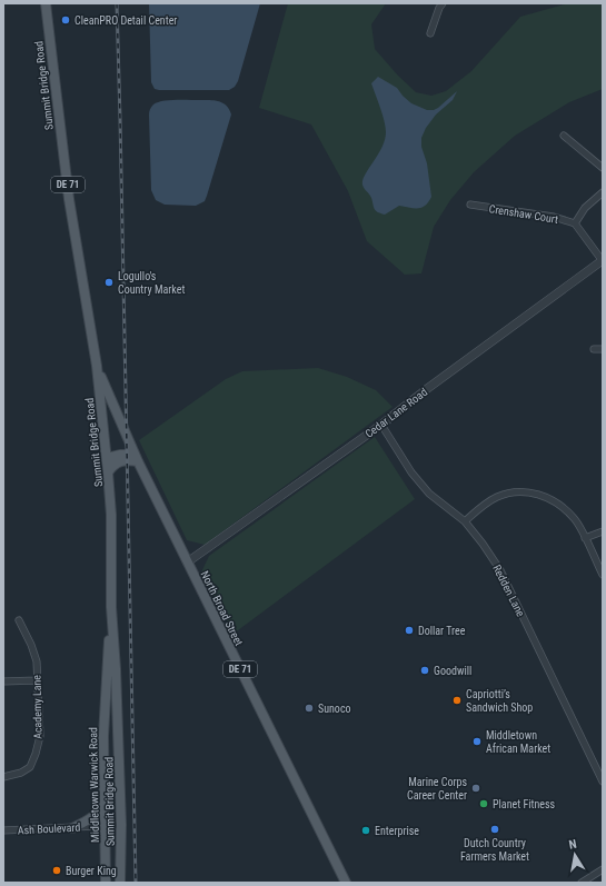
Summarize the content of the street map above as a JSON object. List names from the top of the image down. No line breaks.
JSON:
{"streets":{"main road":["Summit Bridge Road","DE 71","North Broad Street","Middletown Warwick Road"],"street":["Crenshaw Court","Cedar Lane Road","Redden Lane","Academy Lane","Ash Boulevard"]},"crossings":[["Summit Bridge Road","North Broad Street"],["Summit Bridge Road","Middletown Warwick Road"],["Summit Bridge Road","Ash Boulevard"],["Cedar Lane Road","Redden Lane"],["Cedar Lane Road","North Broad Street"],["Middletown Warwick Road","Ash Boulevard"]],"places":["CleanPRO Detail Center","Logullo's Country Market","Dollar Tree","Goodwill","Capriotti’s Sandwich Shop","Sunoco","Middletown African Market","Marine Corps Career Center","Planet Fitness","Dutch Country Farmers Market","Enterprise","Burger King"],"north":"top"}
